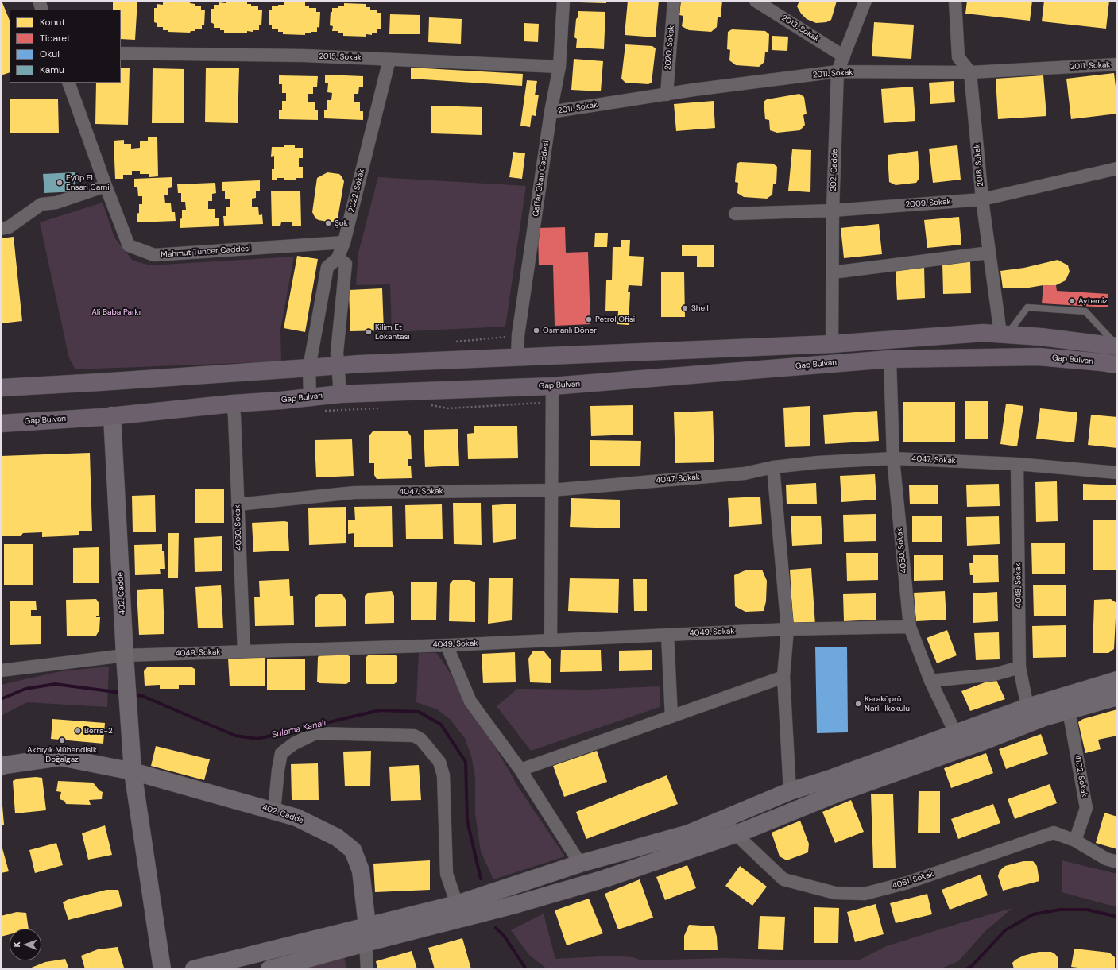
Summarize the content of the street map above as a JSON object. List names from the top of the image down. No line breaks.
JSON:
{"streets":{"highway":["Gap Bulvarı"],"main road":["402. Cadde"],"street":["2013. Sokak","2020. Sokak","2015. Sokak","2011. Sokak","2018. Sokak","202. Cadde","Gaffar Okan Caddesi","2022. Sokak","2009. Sokak","Mahmut Tuncer Caddesi","4047. Sokak","4060. Sokak","4050. Sokak","4048. Sokak","4049. Sokak","4102. Sokak","4061. Sokak"]},"crossings":[["2013. Sokak","202. Cadde"],["2020. Sokak","2011. Sokak"],["2015. Sokak","Gaffar Okan Caddesi"],["2015. Sokak","2022. Sokak"],["2011. Sokak","2018. Sokak"],["2011. Sokak","202. Cadde"],["2011. Sokak","Gaffar Okan Caddesi"],["2018. Sokak","2009. Sokak"],["202. Cadde","2009. Sokak"],["2022. Sokak","Mahmut Tuncer Caddesi"],["Gap Bulvarı","4060. Sokak"],["Gap Bulvarı","4050. Sokak"],["Gap Bulvarı","402. Cadde"],["4047. Sokak","4060. Sokak"],["4047. Sokak","4050. Sokak"],["4047. Sokak","4048. Sokak"],["4060. Sokak","4049. Sokak"],["4050. Sokak","4049. Sokak"],["402. Cadde","4049. Sokak"],["4102. Sokak","4061. Sokak"]],"water":["Sulama Kanalı"],"parks":["Ali Baba Parkı"],"places":["Eyüp El Ensari Cami","Şok","Aytemiz","Shell","Petrol Ofisi","Osmanlı Döner","Kilim Et Lokantası","Karaköprü Narlı İlkokulu","Berra-2","Akbıyık Mühendisik Doğalgaz"],"legend":["Konut","Ticaret","Okul","Kamu"],"north":"left"}
